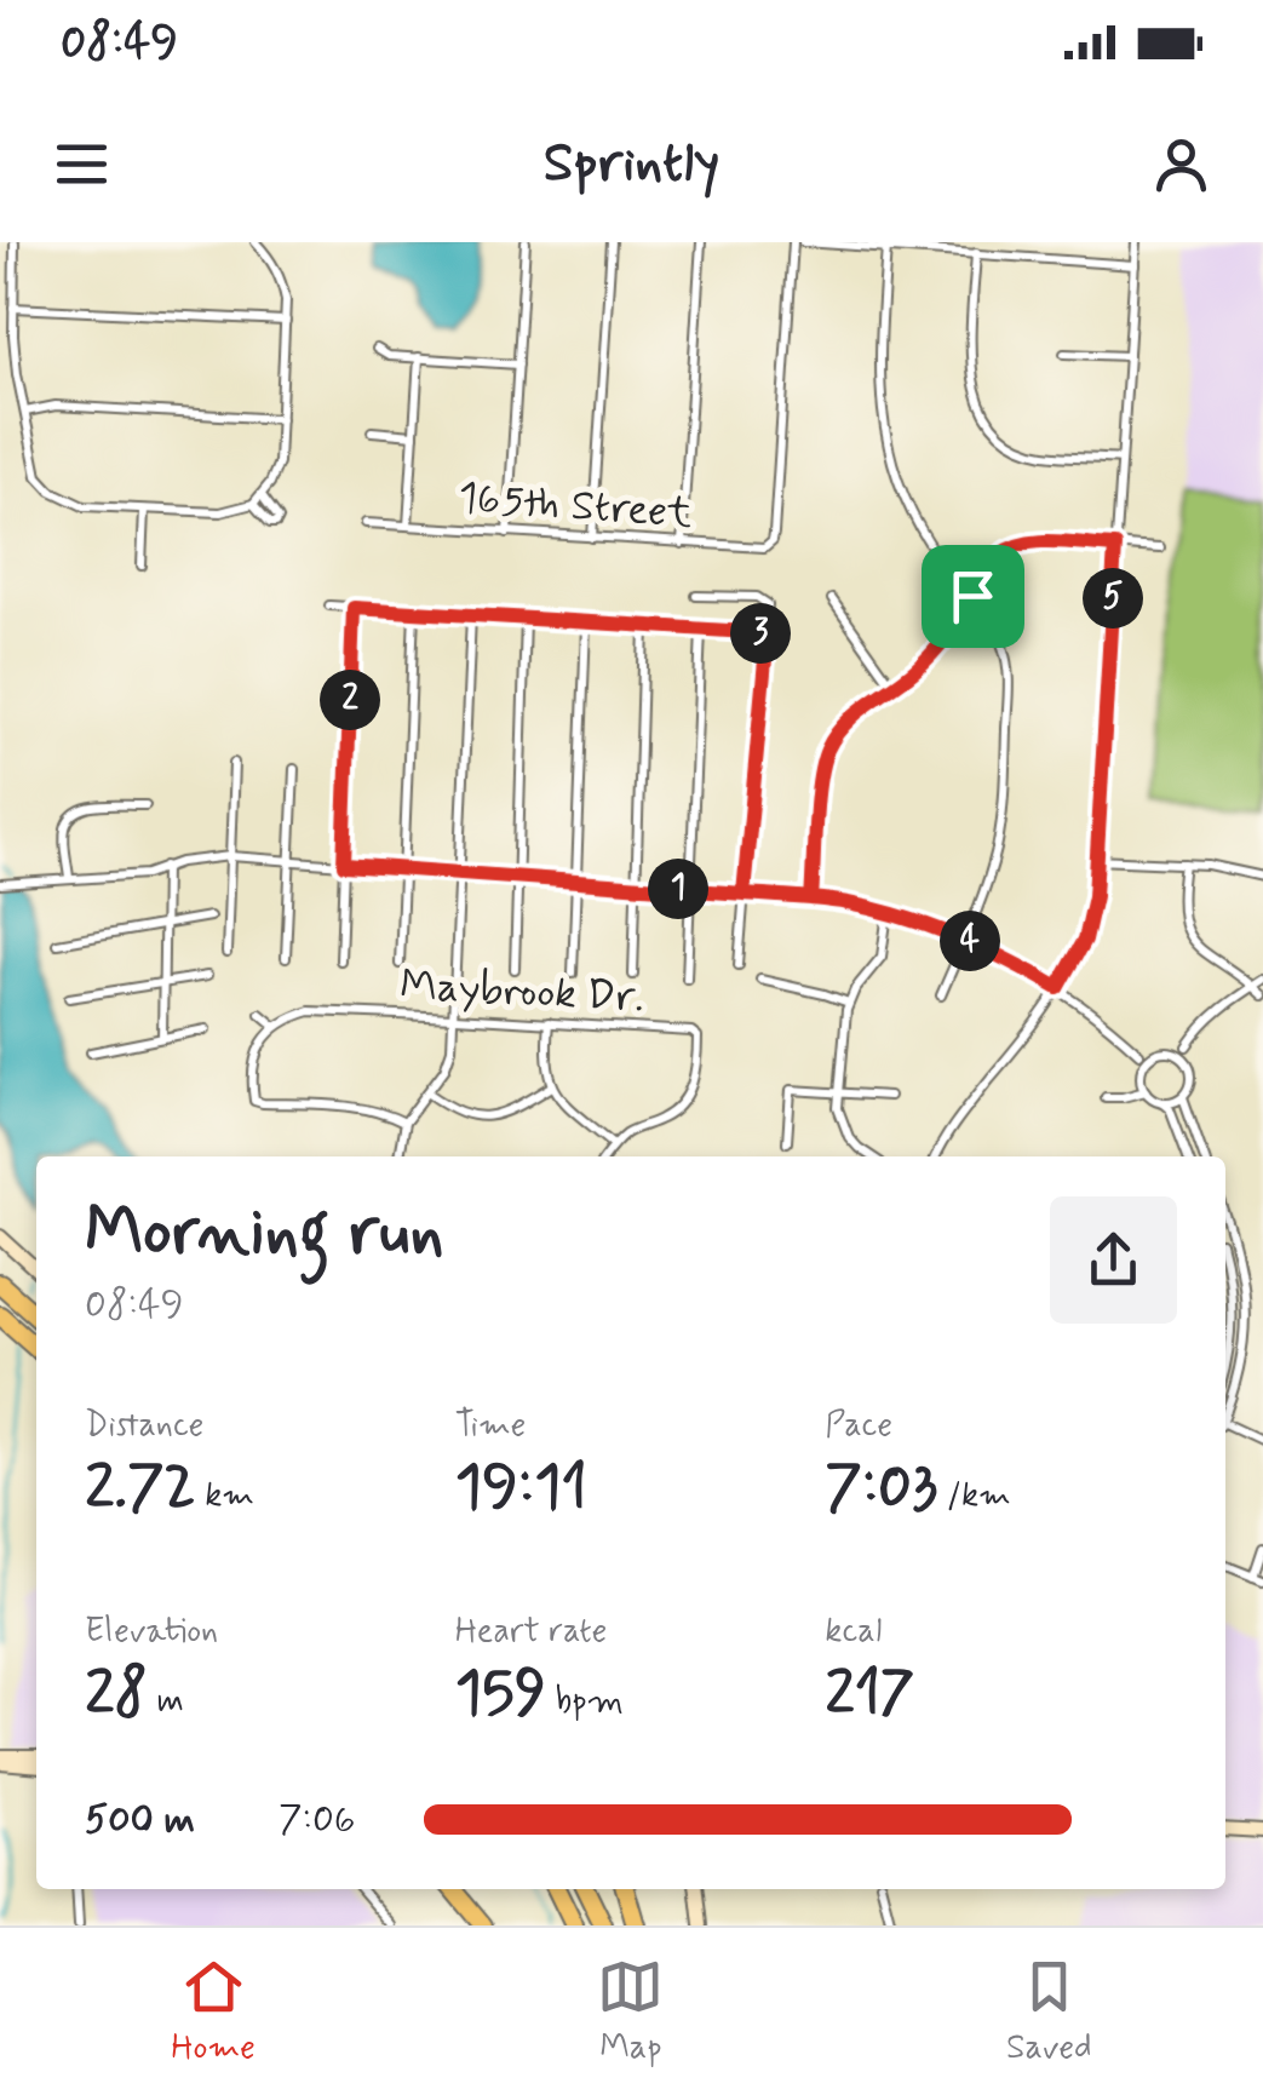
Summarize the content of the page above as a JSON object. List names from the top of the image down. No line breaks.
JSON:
{"streets":{"street":["165th Street","Maybrook Dr."]},"page":{"status":"08:49","header":"Sprintly","pins":["5","3","2","1","4"],"heading":["Morning run","08:49"],"stats":[["Distance","2.72 km"],["Time","19:11"],["Pace","7:03 /km"],["Elevation","28 m"],["Heart rate","159 bpm"],["kcal","217"]],"list":[{"name":"500 m","note":"7:06"}],"tabs":["Home","Map","Saved"]}}
